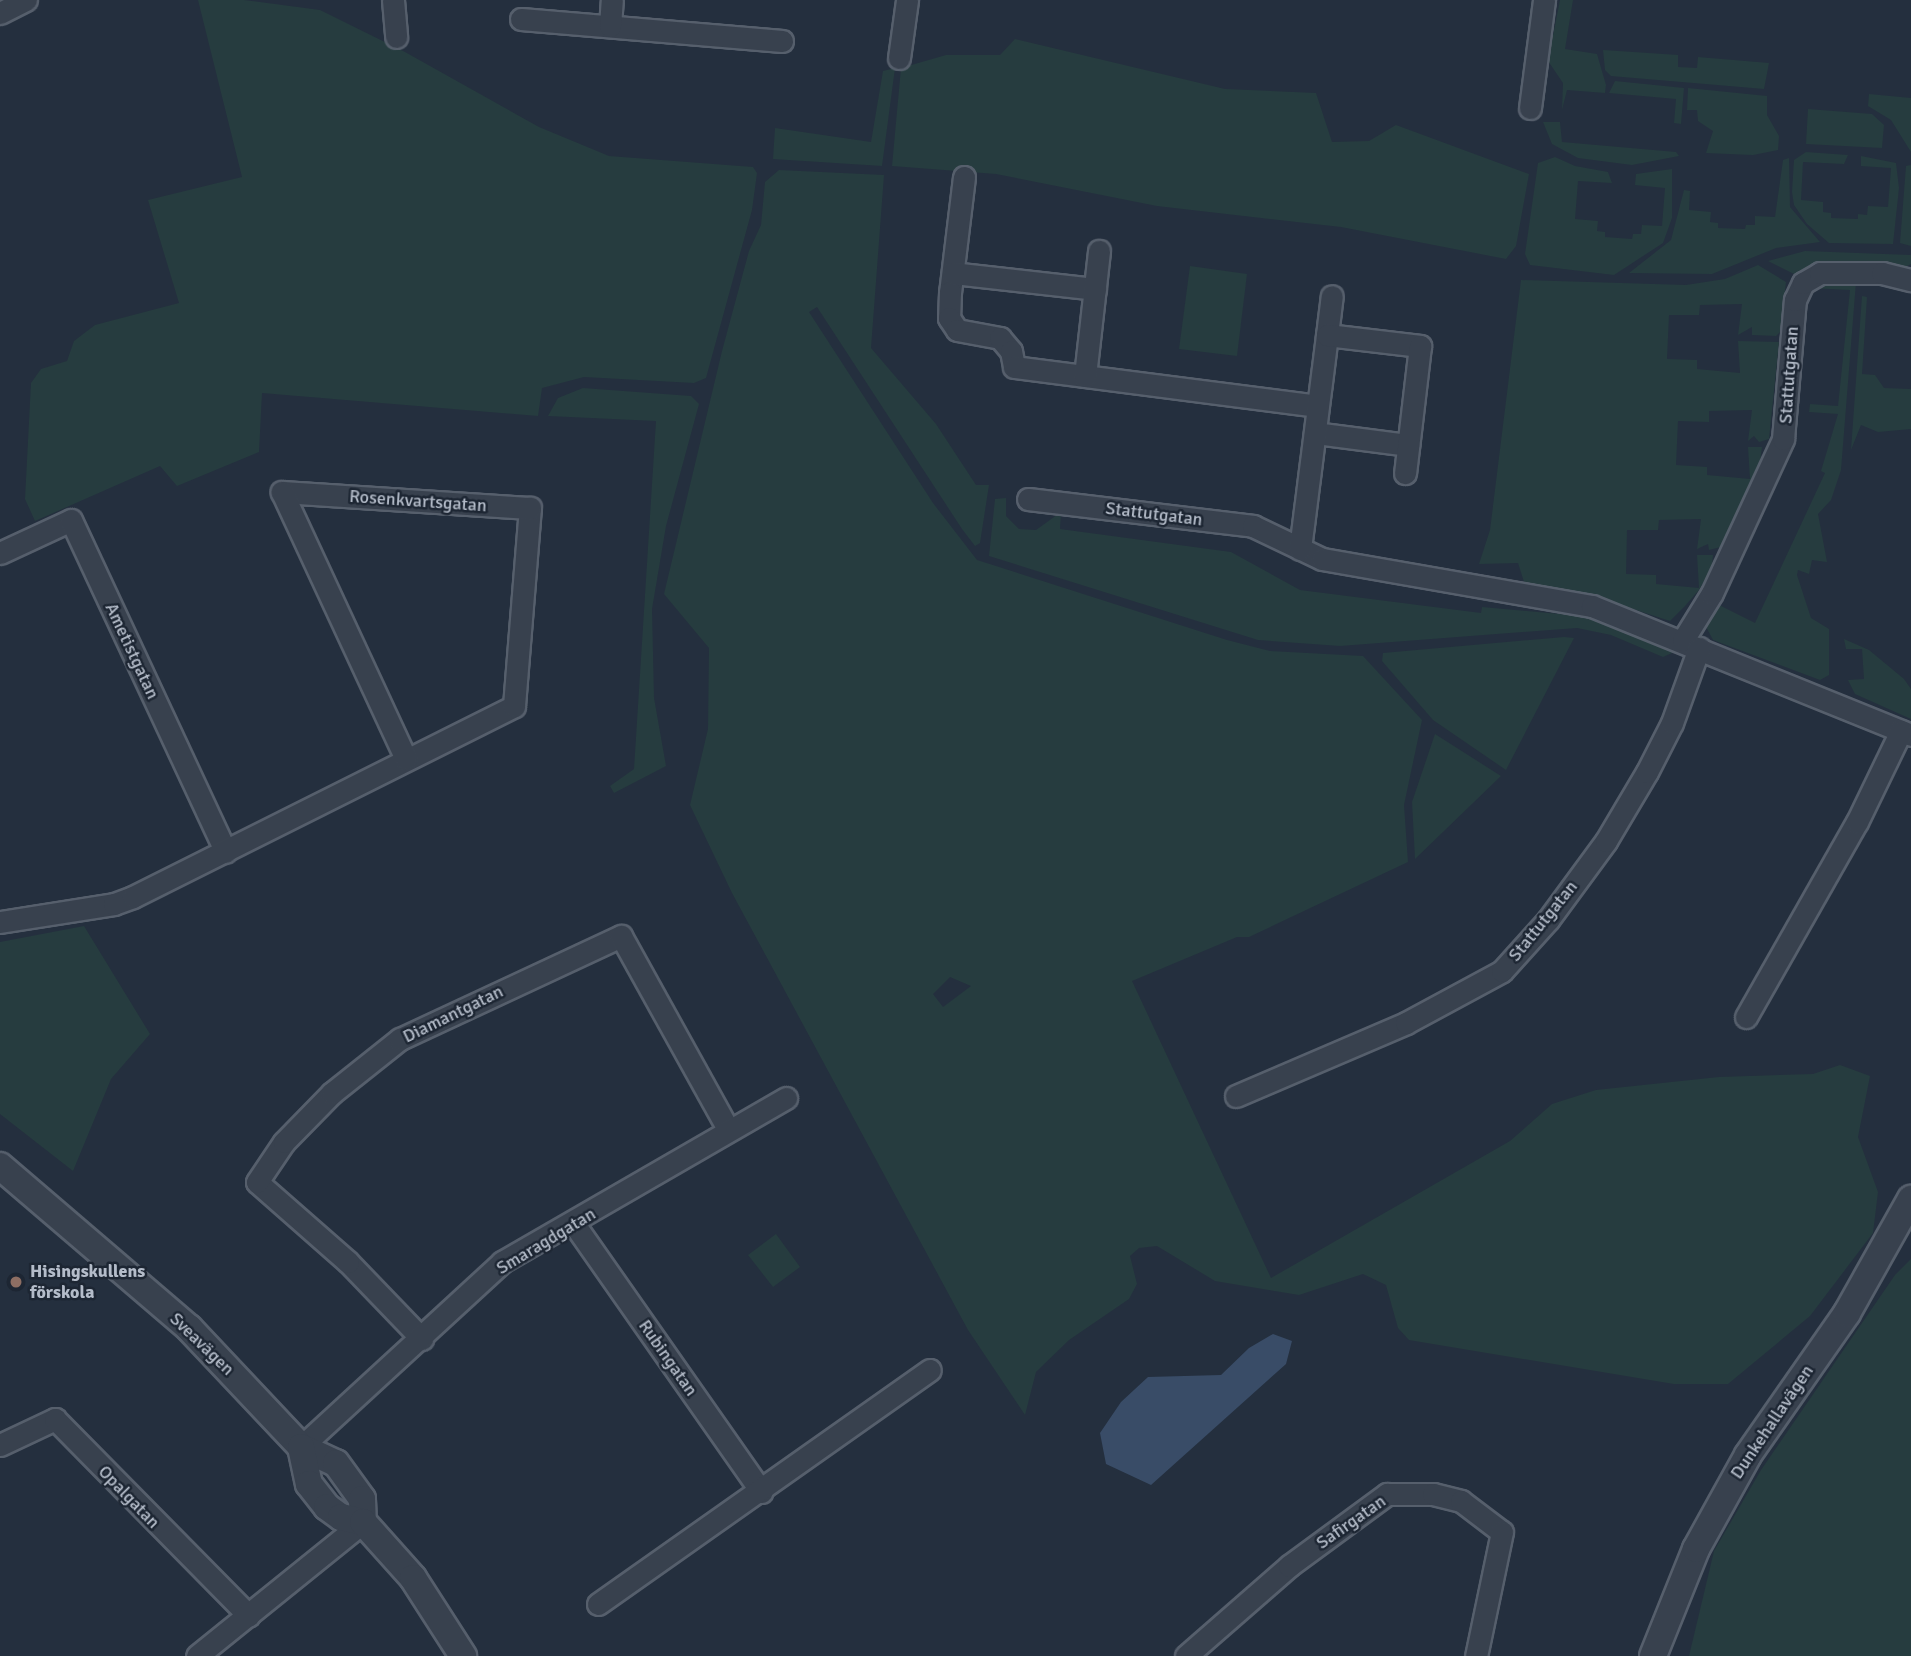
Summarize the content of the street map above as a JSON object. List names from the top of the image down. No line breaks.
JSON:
{"streets":{"street":["Stattutgatan","Rosenkvartsgatan","Ametistgatan","Diamantgatan","Smaragdgatan","Sveavägen","Rubingatan","Dunkehallavägen","Opalgatan","Safirgatan"]},"crossings":[["Rosenkvartsgatan","Ametistgatan"],["Diamantgatan","Smaragdgatan"],["Smaragdgatan","Sveavägen"],["Smaragdgatan","Rubingatan"]],"places":["Hisingskullens förskola"]}
